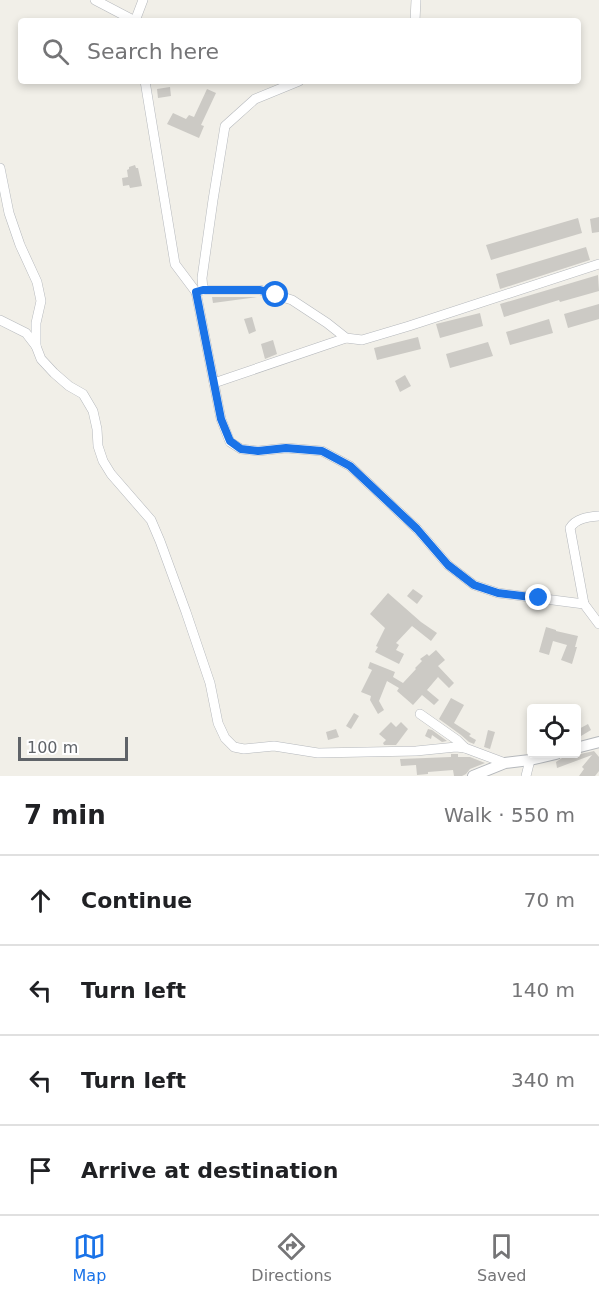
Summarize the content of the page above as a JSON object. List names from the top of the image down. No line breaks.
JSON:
{"scale_bar":"100 m","page":{"search":"Search here","scale":"100 m","heading":["7 min","Walk · 550 m"],"list":[["Continue","70 m"],["Turn left","140 m"],["Turn left","340 m"],"Arrive at destination"],"nav":["Map","Directions","Saved"]}}
